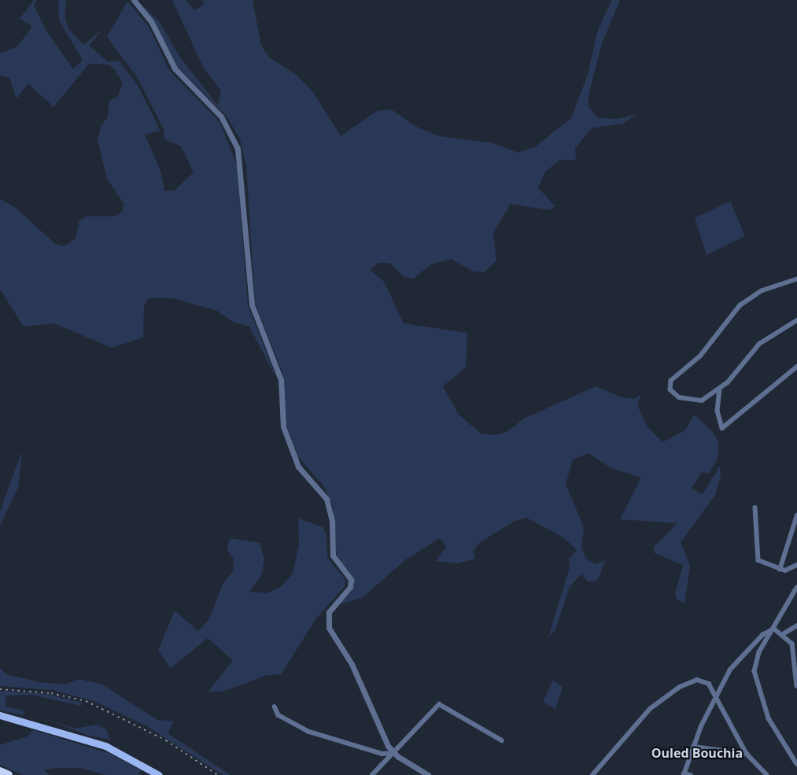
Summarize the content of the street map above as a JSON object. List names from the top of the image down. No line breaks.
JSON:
{"districts":["Ouled Bouchia"]}
